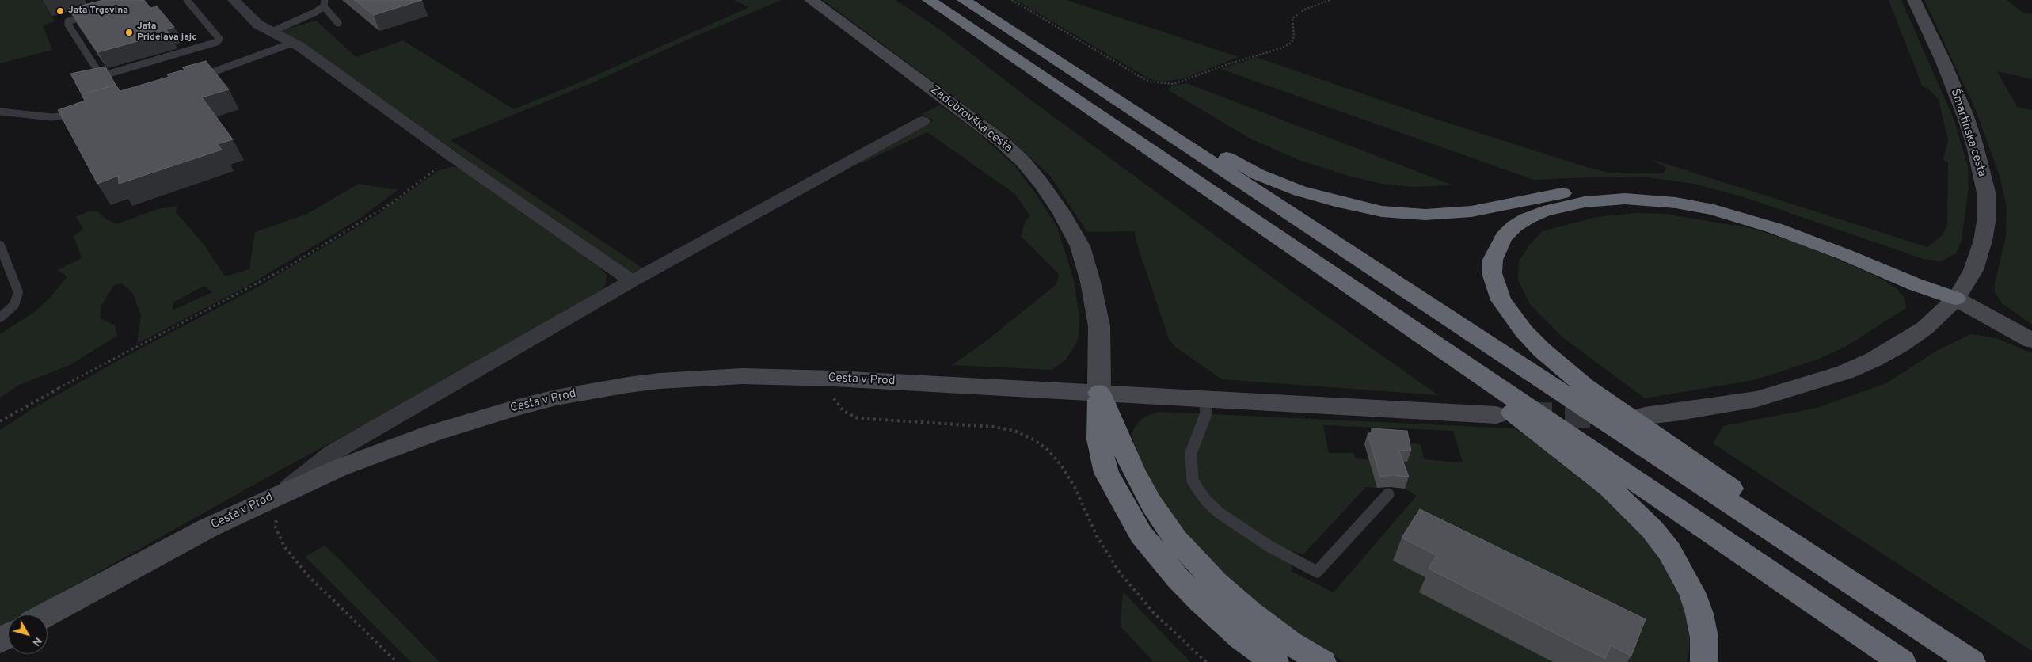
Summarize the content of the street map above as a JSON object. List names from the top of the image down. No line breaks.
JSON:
{"streets":{"main road":["Zadobrovška cesta","Šmartinska cesta","Cesta v Prod"]},"crossings":[["Zadobrovška cesta","Cesta v Prod"]],"places":["Jata Trgovina","Jata Pridelava jajc"],"north":"bottom right"}
